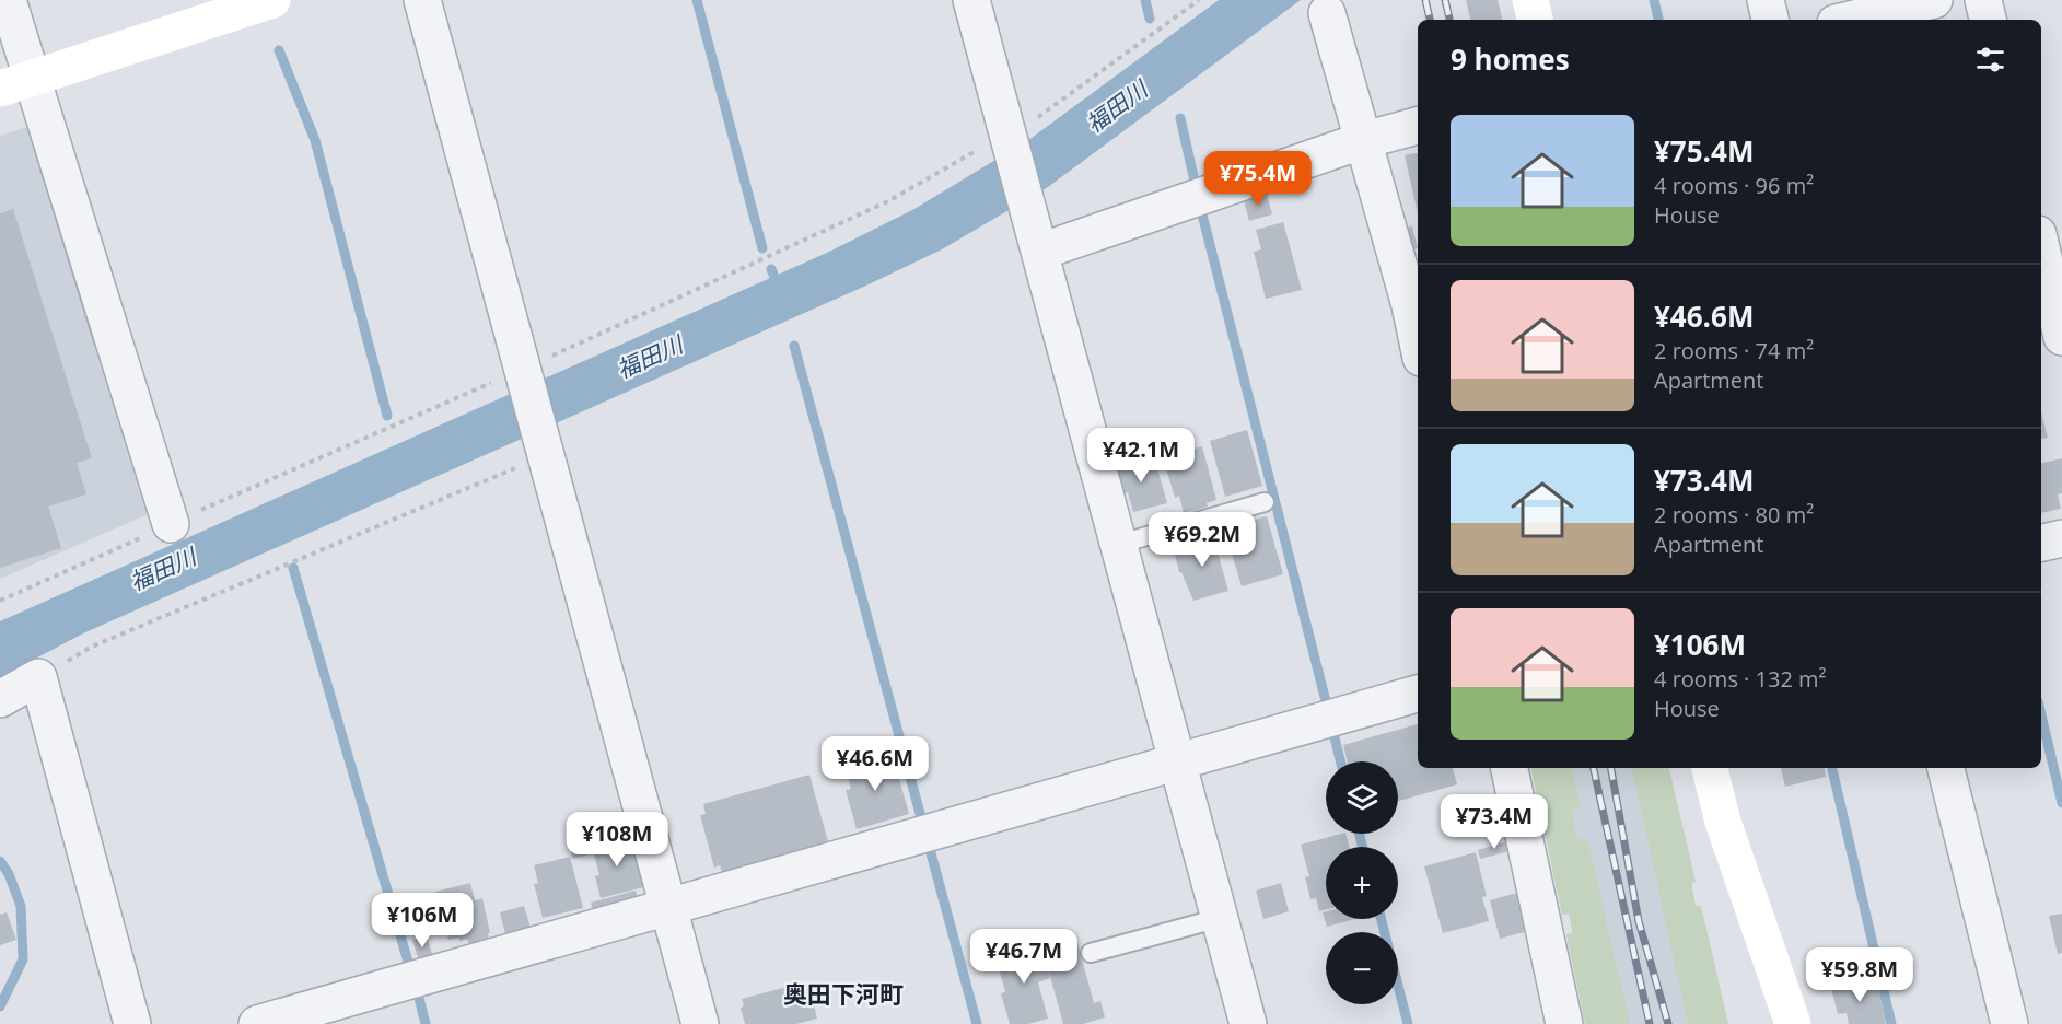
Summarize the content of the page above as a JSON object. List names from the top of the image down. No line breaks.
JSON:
{"districts":["奥田下河町"],"water":["福田川"],"page":{"heading":"9 homes","list":[{"name":"¥75.4M","note":"4 rooms · 96 m² · House"},{"name":"¥46.6M","note":"2 rooms · 74 m² · Apartment"},{"name":"¥73.4M","note":"2 rooms · 80 m² · Apartment"},{"name":"¥106M","note":"4 rooms · 132 m² · House"}],"price":["¥75.4M","¥42.1M","¥69.2M","¥46.6M","¥73.4M","¥108M","¥106M","¥46.7M","¥59.8M"],"map_buttons":["+","−"]}}
